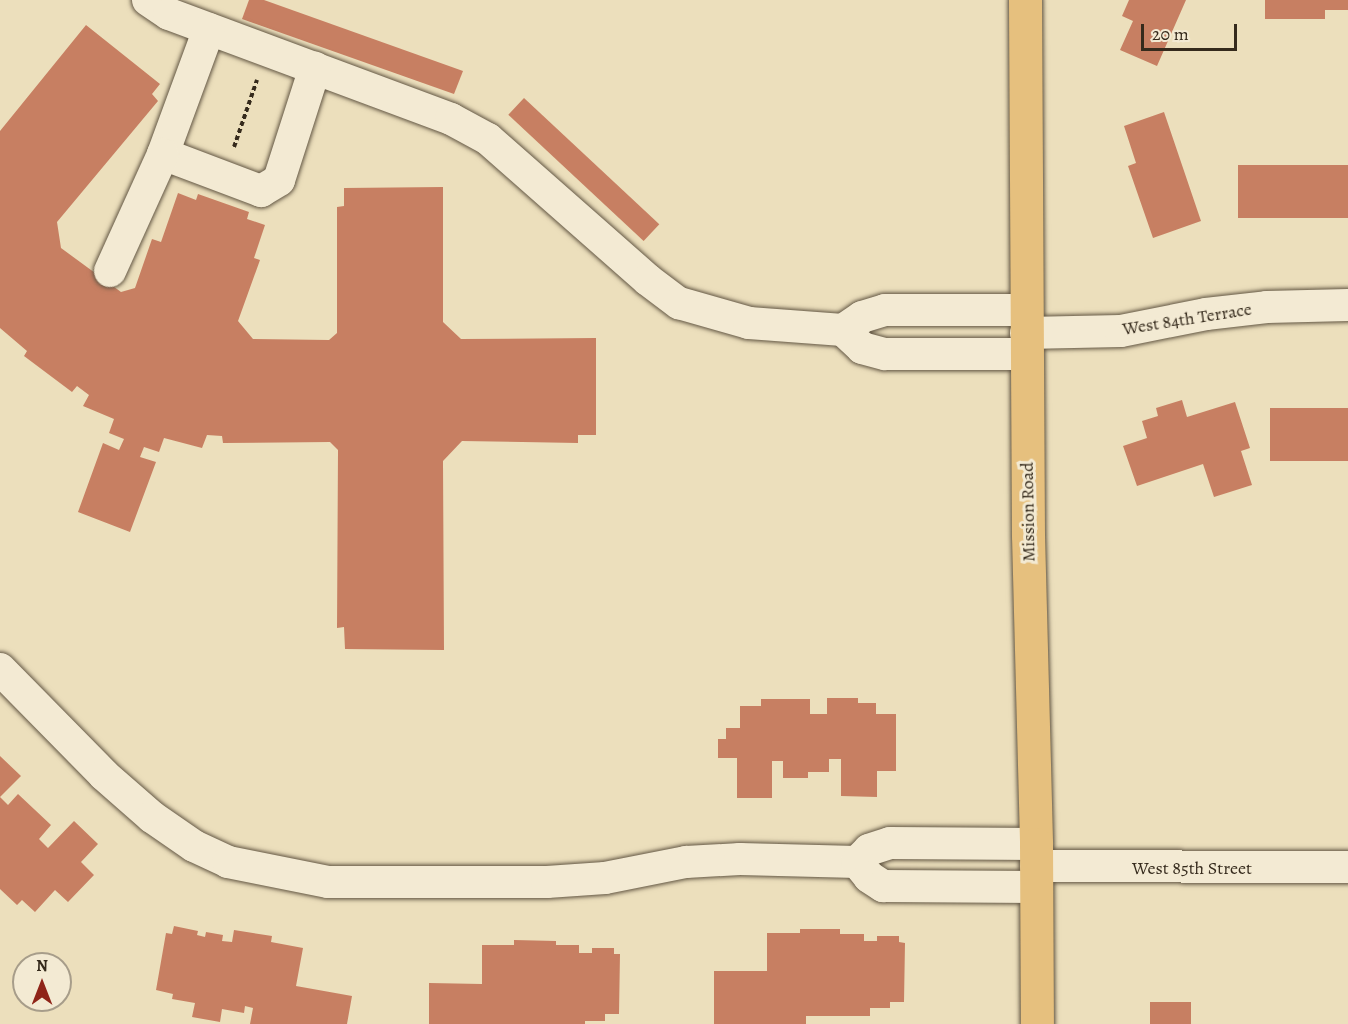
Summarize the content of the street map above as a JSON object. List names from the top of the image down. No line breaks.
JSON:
{"streets":{"main road":["Mission Road"],"street":["West 84th Terrace","West 85th Street"]},"crossings":[["West 84th Terrace","Mission Road"],["Mission Road","West 85th Street"]],"scale_bar":"20 m","north":"top"}
